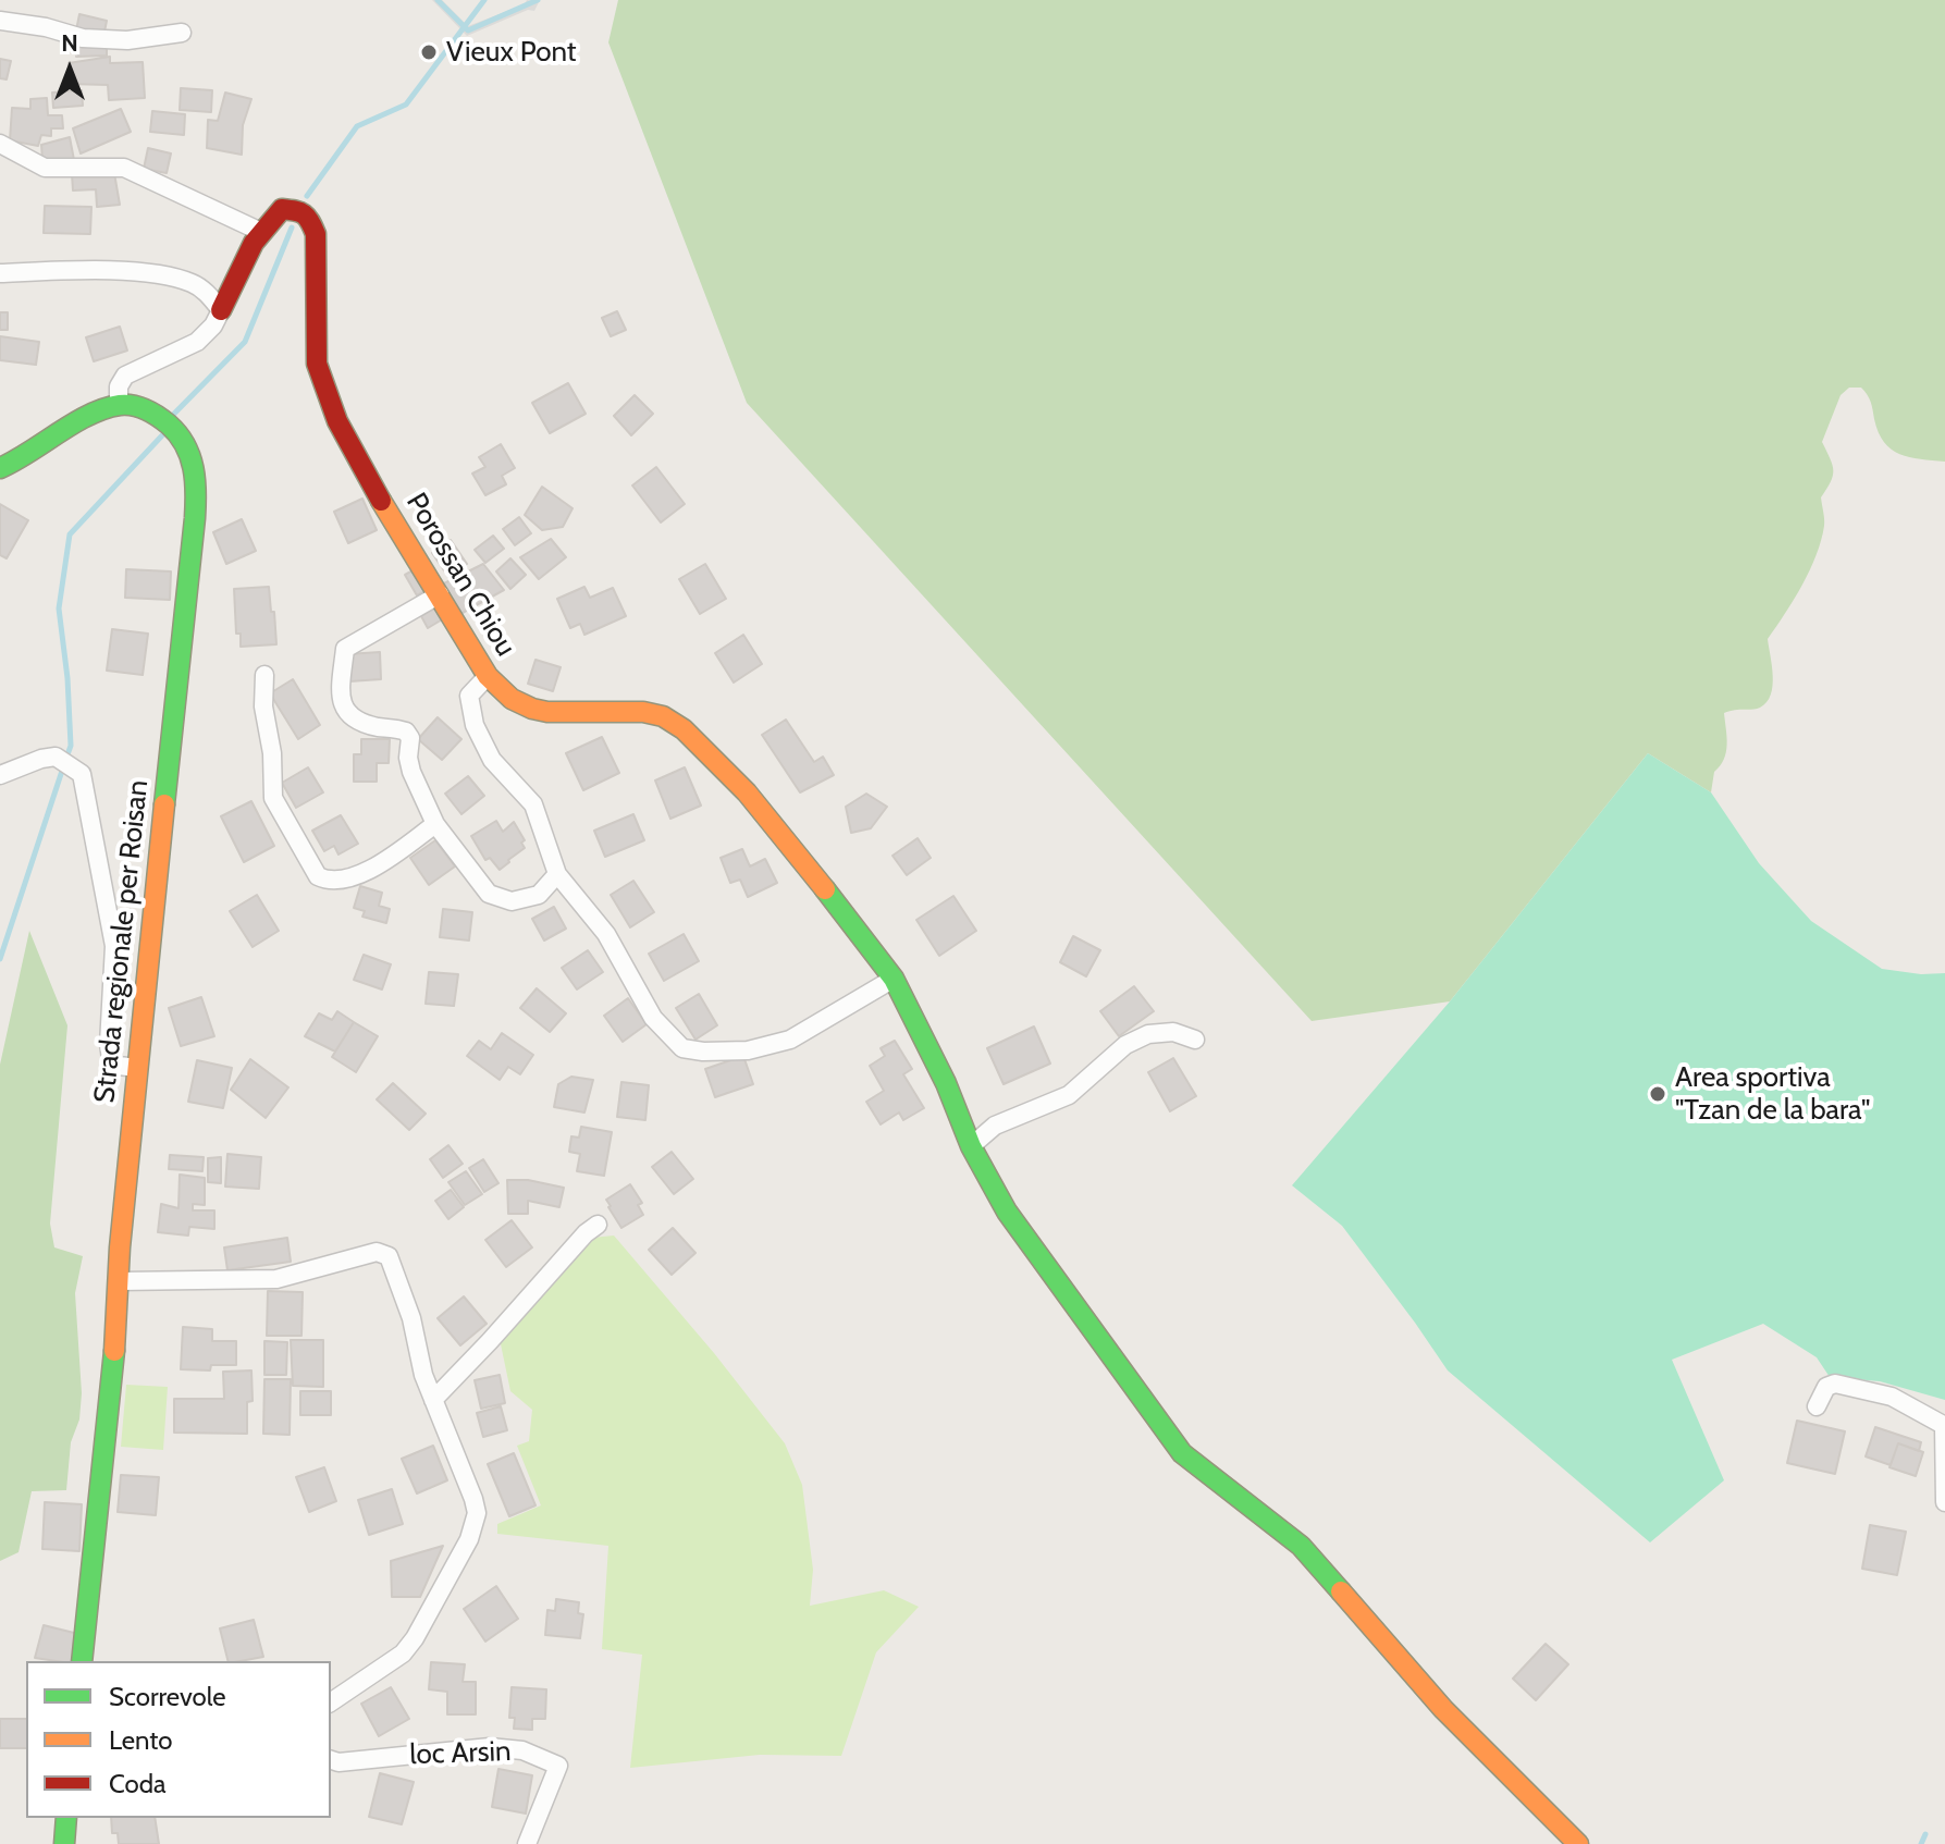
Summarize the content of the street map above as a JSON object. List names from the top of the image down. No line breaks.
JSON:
{"streets":{"street":["Porossan Chiou","Strada regionale per Roisan","loc Arsin"]},"places":["Vieux Pont","Area sportiva \"Tzan de la bara\""],"legend":["Scorrevole","Lento","Coda"],"north":"top"}
